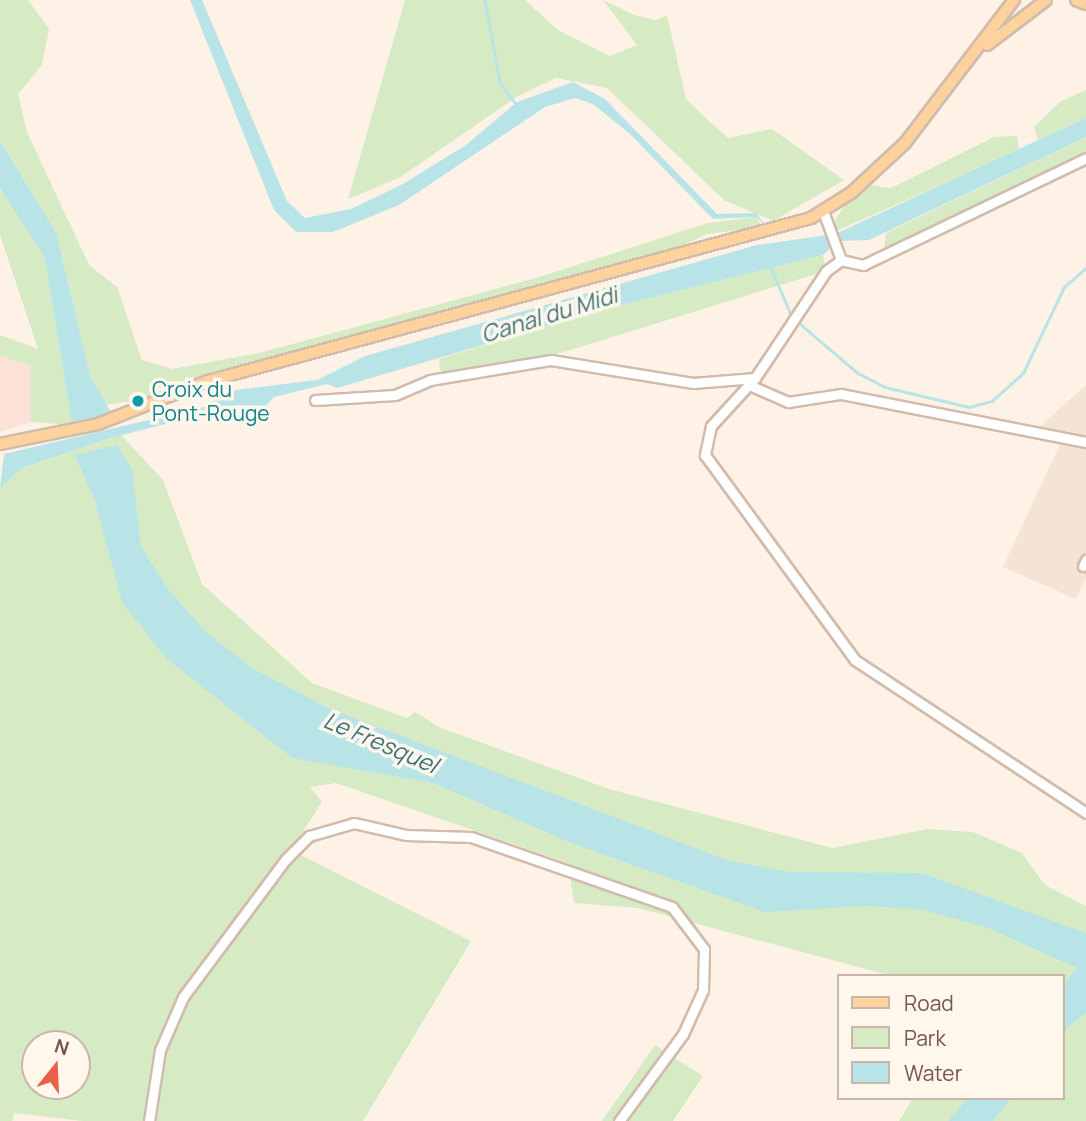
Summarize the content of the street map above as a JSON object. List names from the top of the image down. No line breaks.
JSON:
{"water":["Canal du Midi","Le Fresquel"],"places":["Croix du Pont-Rouge"],"legend":["Road","Park","Water"],"north":"top"}
